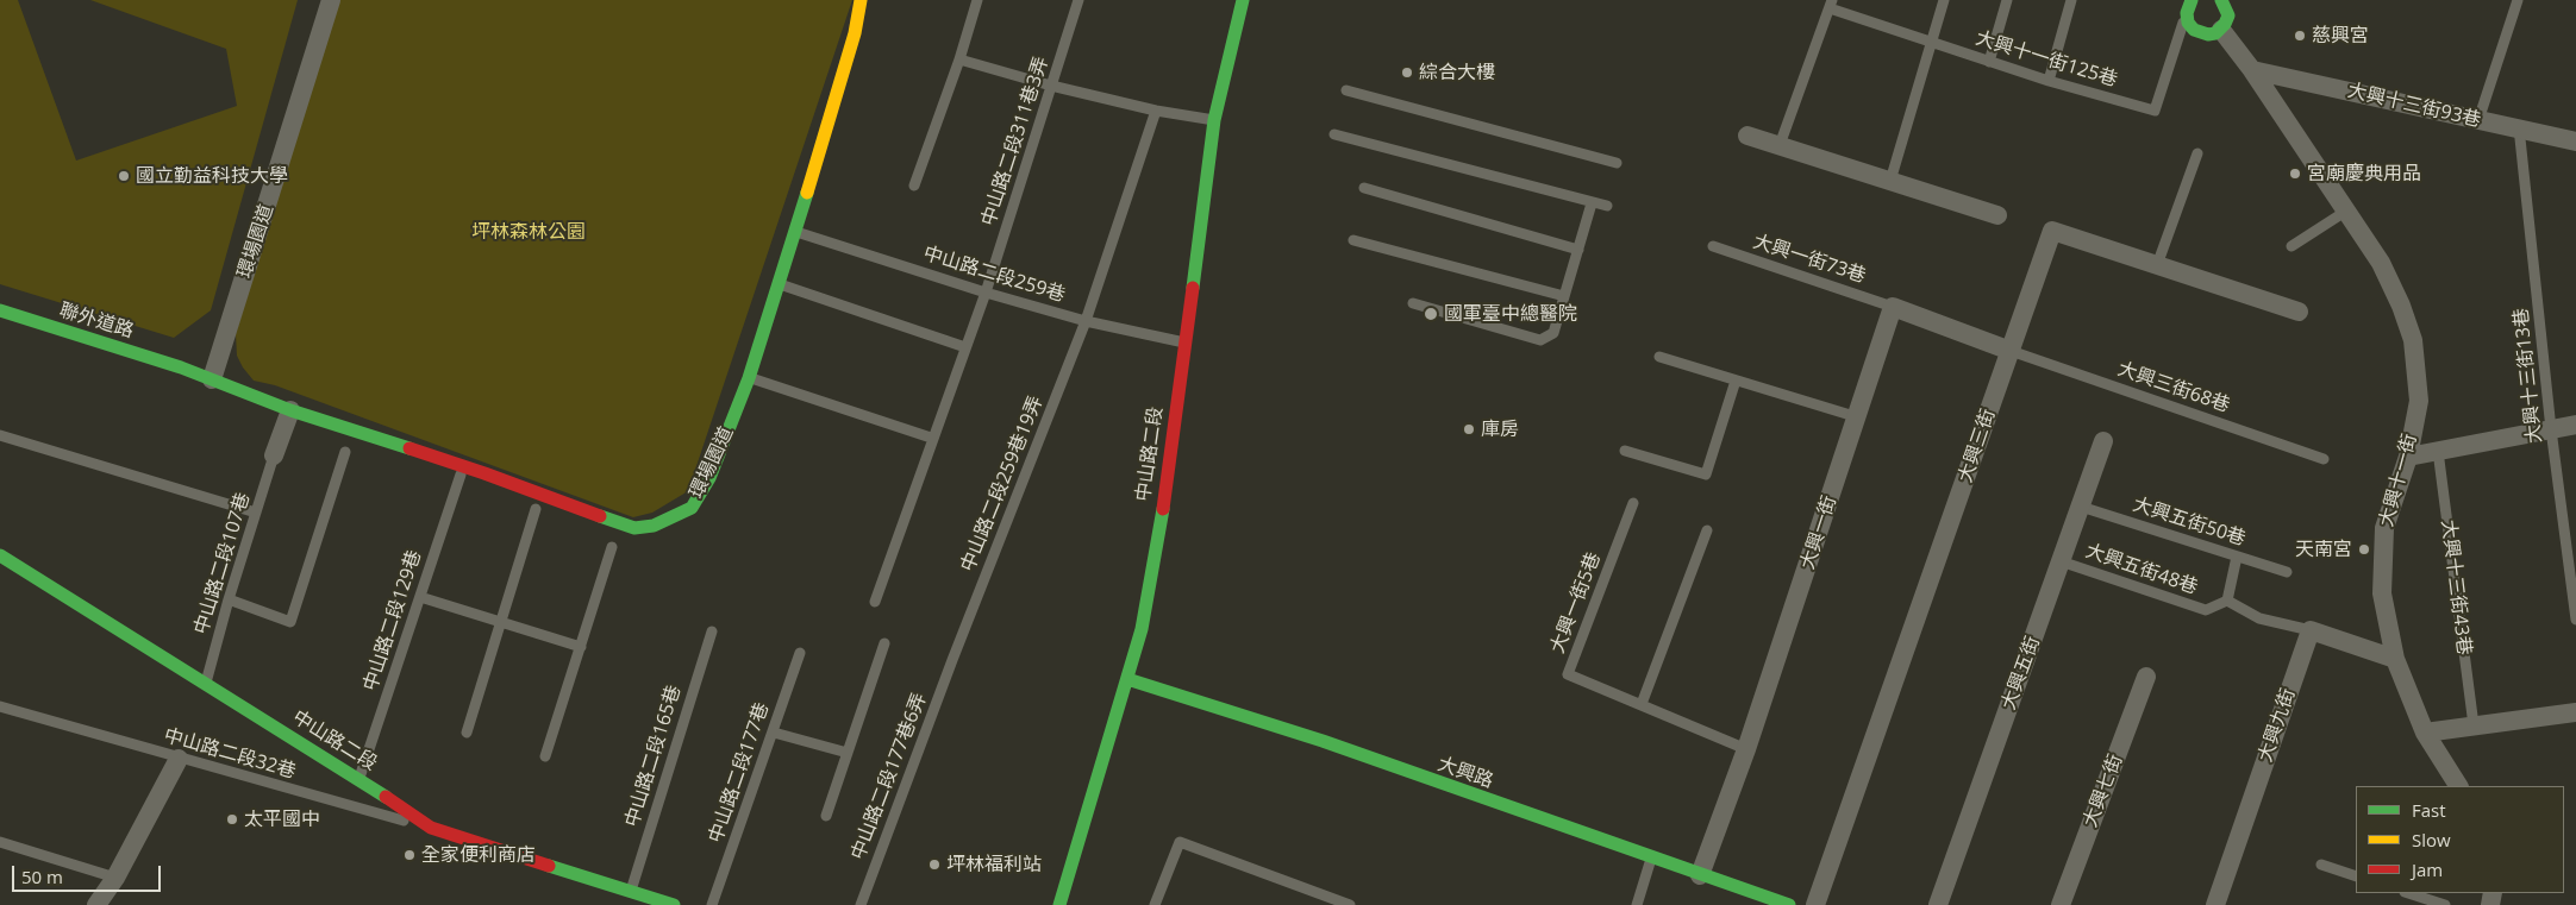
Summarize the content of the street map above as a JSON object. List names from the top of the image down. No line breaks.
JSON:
{"streets":{"street":["大興十三街93巷","環場園道","聯外道路","大興三街","中山路二段","大興十一街","大興一街","大興五街","大興九街","大興路","大興七街"],"lane":["大興十一街125巷","中山路二段311巷3弄","大興一街73巷","中山路二段259巷","大興十三街13巷","大興三街68巷","中山路二段259巷19弄","大興五街50巷","中山路二段107巷","大興五街48巷","大興十三街43巷","大興一街5巷","中山路二段129巷","中山路二段32巷","中山路二段165巷","中山路二段177巷","中山路二段177巷6弄"]},"crossings":[["大興十三街93巷","大興十三街13巷"],["大興十三街93巷","大興十一街"],["中山路二段311巷3弄","中山路二段259巷"],["環場園道","中山路二段259巷"],["環場園道","聯外道路"],["大興一街73巷","大興一街"],["中山路二段259巷","中山路二段"],["中山路二段259巷","中山路二段259巷19弄"],["大興三街68巷","大興三街"],["中山路二段","中山路二段107巷"],["中山路二段","中山路二段129巷"],["中山路二段","中山路二段32巷"],["中山路二段","中山路二段165巷"],["中山路二段","大興路"],["中山路二段259巷19弄","中山路二段177巷6弄"],["大興五街50巷","大興五街"],["大興一街","大興一街5巷"],["大興一街","大興路"],["大興五街48巷","大興五街"]],"parks":["坪林森林公園"],"places":["慈興宮","綜合大樓","宮廟慶典用品","國立勤益科技大學","國軍臺中總醫院","庫房","天南宮","太平國中","全家便利商店","坪林福利站"],"legend":["Fast","Slow","Jam"],"scale_bar":"50 m"}
